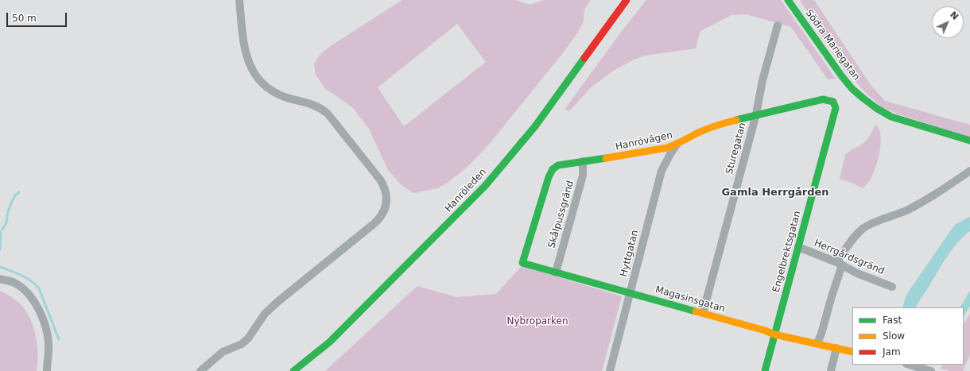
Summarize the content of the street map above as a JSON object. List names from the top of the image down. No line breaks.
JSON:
{"streets":{"main road":["Södra Mariegatan","Hanrövägen","Hanröleden","Engelbrektsgatan","Magasinsgatan"],"street":["Sturegatan","Skålpussgränd","Hyttgatan","Herrgårdsgränd"]},"crossings":[["Hanrövägen","Sturegatan"],["Hanrövägen","Skålpussgränd"],["Hanrövägen","Engelbrektsgatan"],["Hanrövägen","Hyttgatan"],["Hanrövägen","Magasinsgatan"],["Sturegatan","Magasinsgatan"],["Skålpussgränd","Magasinsgatan"],["Engelbrektsgatan","Herrgårdsgränd"],["Engelbrektsgatan","Magasinsgatan"],["Hyttgatan","Magasinsgatan"]],"districts":["Gamla Herrgården"],"parks":["Nybroparken"],"legend":["Fast","Slow","Jam"],"scale_bar":"50 m","north":"top right"}
